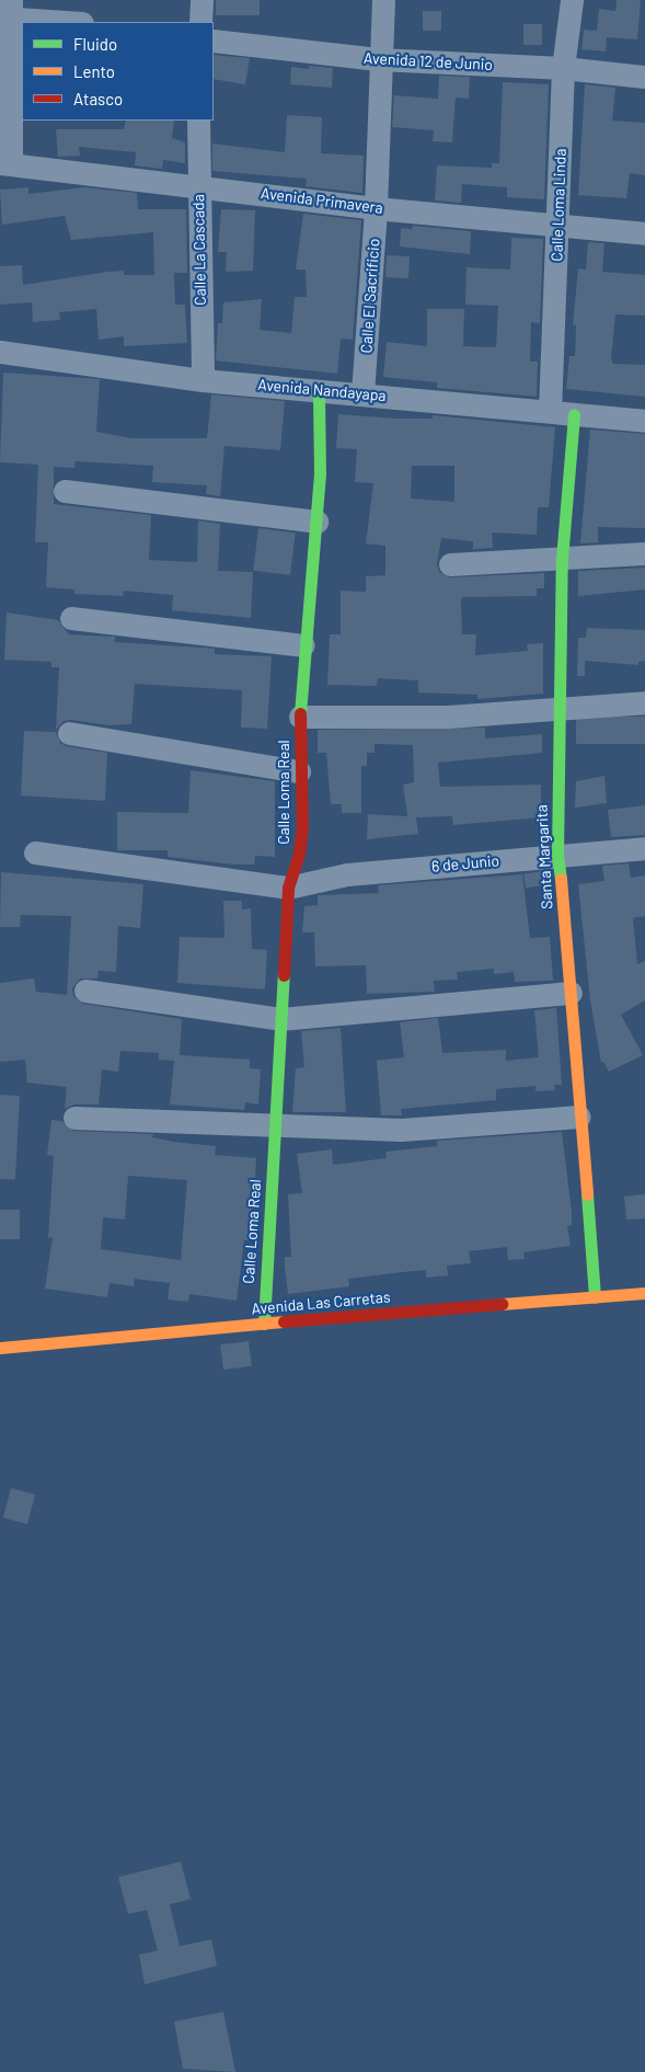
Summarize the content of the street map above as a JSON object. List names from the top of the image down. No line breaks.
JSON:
{"streets":{"street":["Avenida 12 de Junio","Avenida Primavera","Calle Loma Linda","Calle La Cascada","Calle El Sacrificio","Avenida Nandayapa","Calle Loma Real","Santa Margarita","6 de Junio","Avenida Las Carretas"]},"crossings":[["Avenida 12 de Junio","Calle Loma Linda"],["Avenida 12 de Junio","Calle El Sacrificio"],["Avenida Primavera","Calle Loma Linda"],["Avenida Primavera","Calle La Cascada"],["Avenida Primavera","Calle El Sacrificio"],["Calle Loma Linda","Avenida Nandayapa"],["Calle La Cascada","Avenida Nandayapa"],["Calle El Sacrificio","Avenida Nandayapa"],["Avenida Nandayapa","Calle Loma Real"],["Avenida Nandayapa","Santa Margarita"],["Calle Loma Real","6 de Junio"],["Calle Loma Real","Avenida Las Carretas"],["Santa Margarita","6 de Junio"],["Santa Margarita","Avenida Las Carretas"]],"legend":["Fluido","Lento","Atasco"]}
